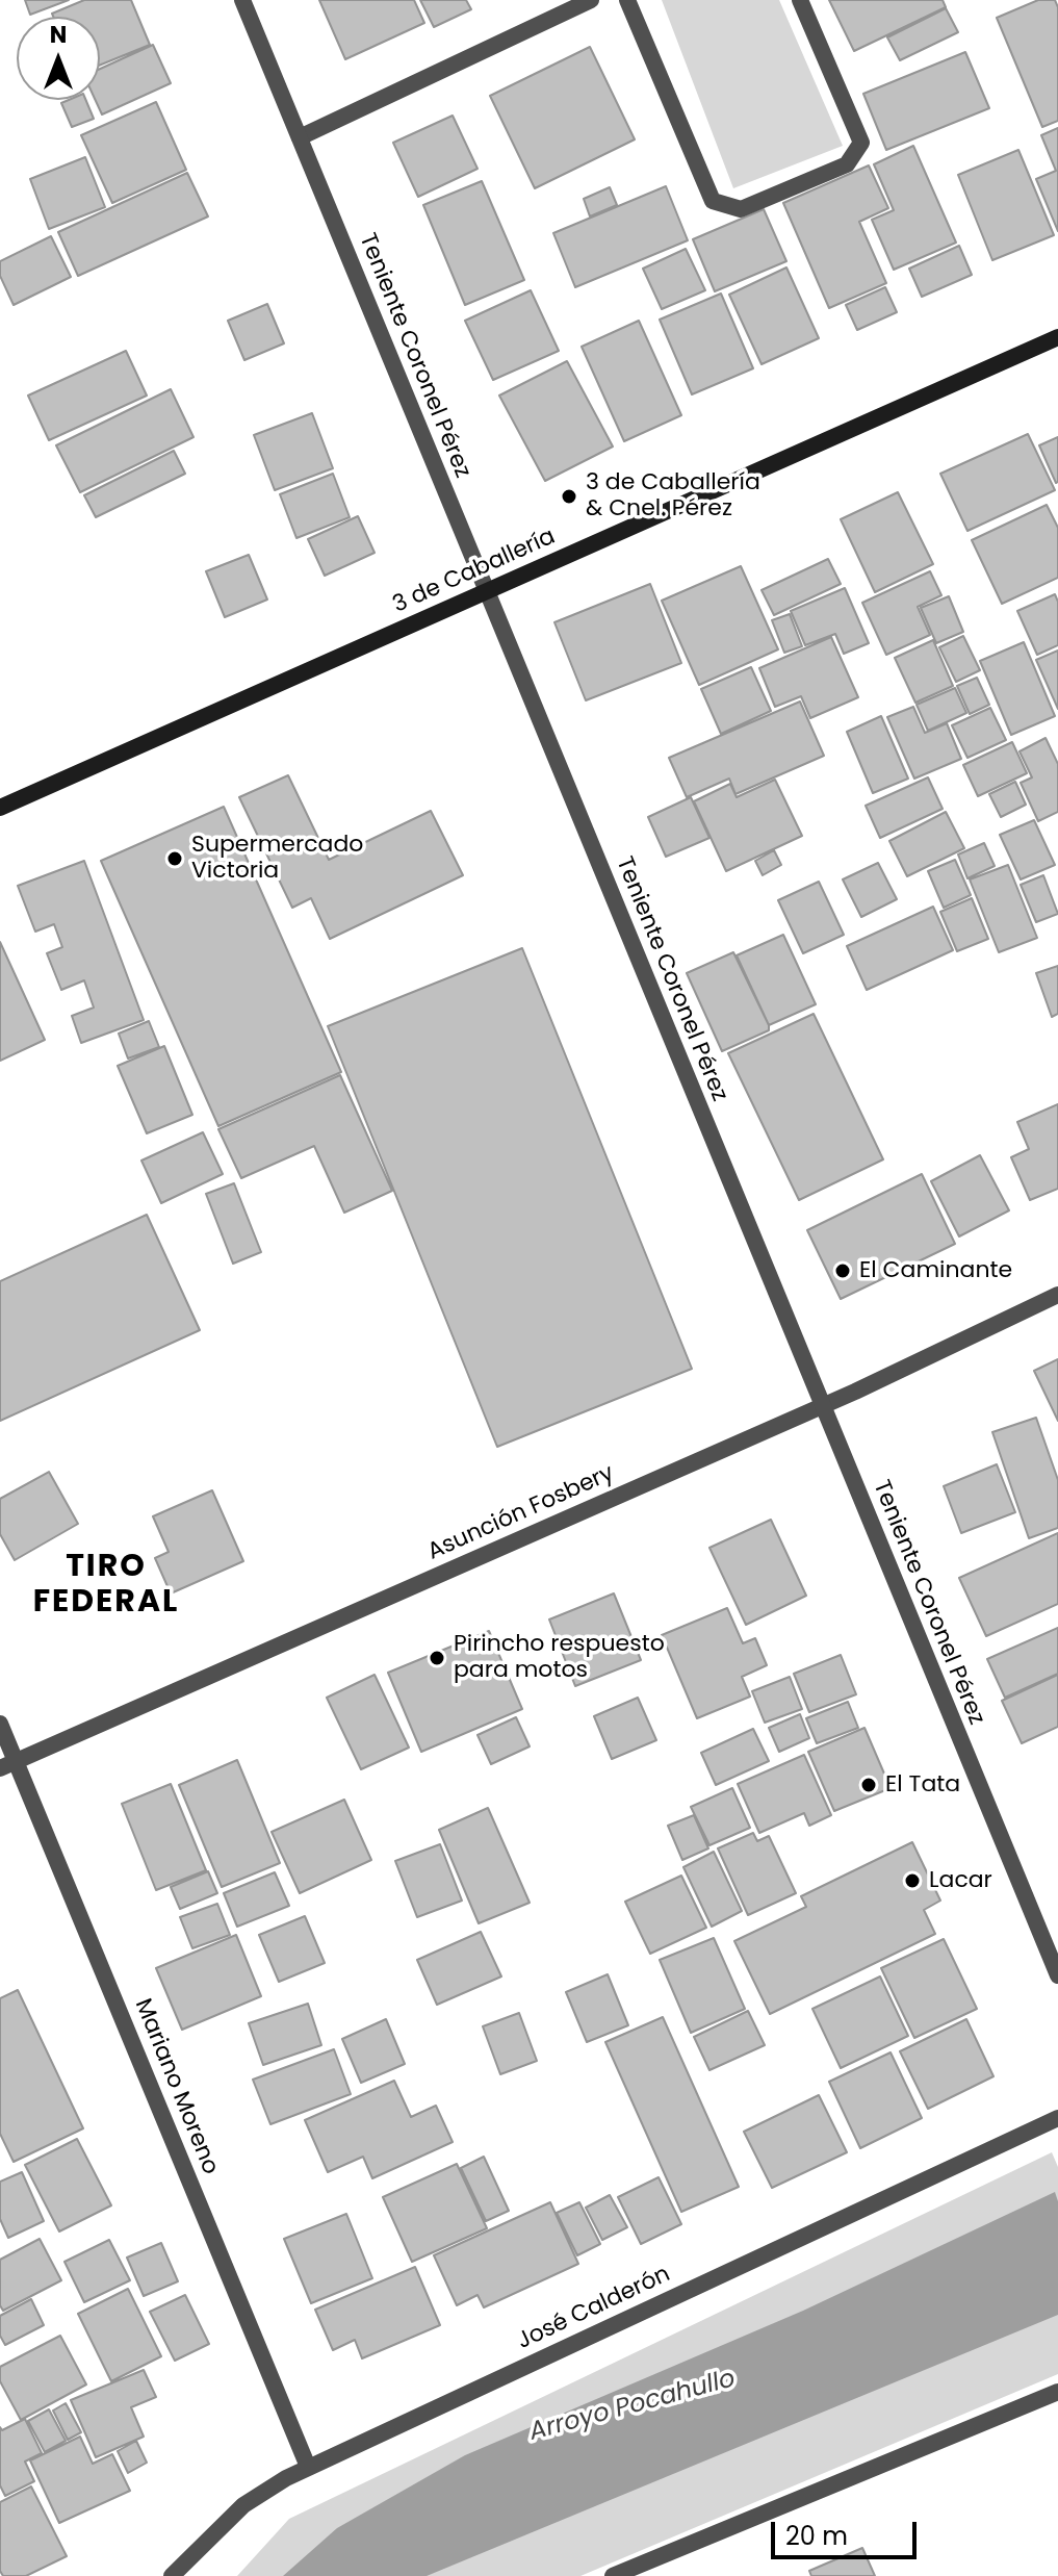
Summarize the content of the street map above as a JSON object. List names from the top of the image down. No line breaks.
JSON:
{"streets":{"main road":["3 de Caballería"],"street":["Teniente Coronel Pérez","Asunción Fosbery","Mariano Moreno","José Calderón"]},"crossings":[["Teniente Coronel Pérez","3 de Caballería"],["Teniente Coronel Pérez","Asunción Fosbery"],["Asunción Fosbery","Mariano Moreno"],["Mariano Moreno","José Calderón"]],"districts":["TIRO FEDERAL"],"water":["Arroyo Pocahullo"],"places":["3 de Caballería & Cnel. Pérez","Supermercado Victoria","El Caminante","Pirincho respuesto para motos","El Tata","Lacar"],"scale_bar":"20 m","north":"top"}
